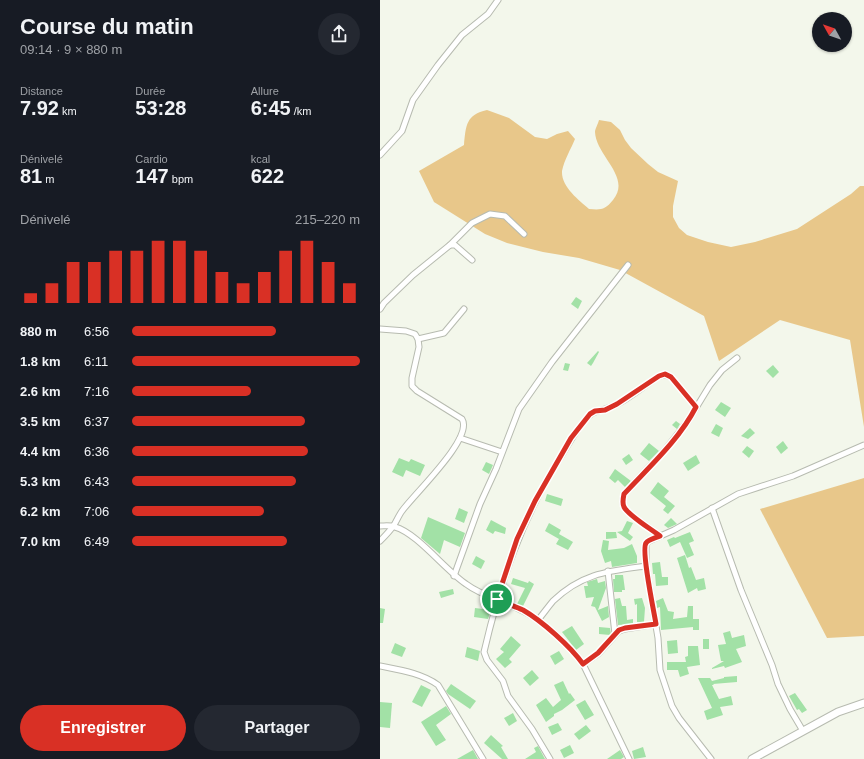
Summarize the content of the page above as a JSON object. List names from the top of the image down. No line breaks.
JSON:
{"north":"top left","page":{"heading":["Course du matin","09:14 · 9 × 880 m"],"stats":[["Distance","7.92 km"],["Durée","53:28"],["Allure","6:45 /km"],["Dénivelé","81 m"],["Cardio","147 bpm"],["kcal","622"]],"chart":["Dénivelé","215–220 m"],"list":[{"name":"880 m","note":"6:56"},{"name":"1.8 km","note":"6:11"},{"name":"2.6 km","note":"7:16"},{"name":"3.5 km","note":"6:37"},{"name":"4.4 km","note":"6:36"},{"name":"5.3 km","note":"6:43"},{"name":"6.2 km","note":"7:06"},{"name":"7.0 km","note":"6:49"}],"buttons":["Enregistrer","Partager"]}}
